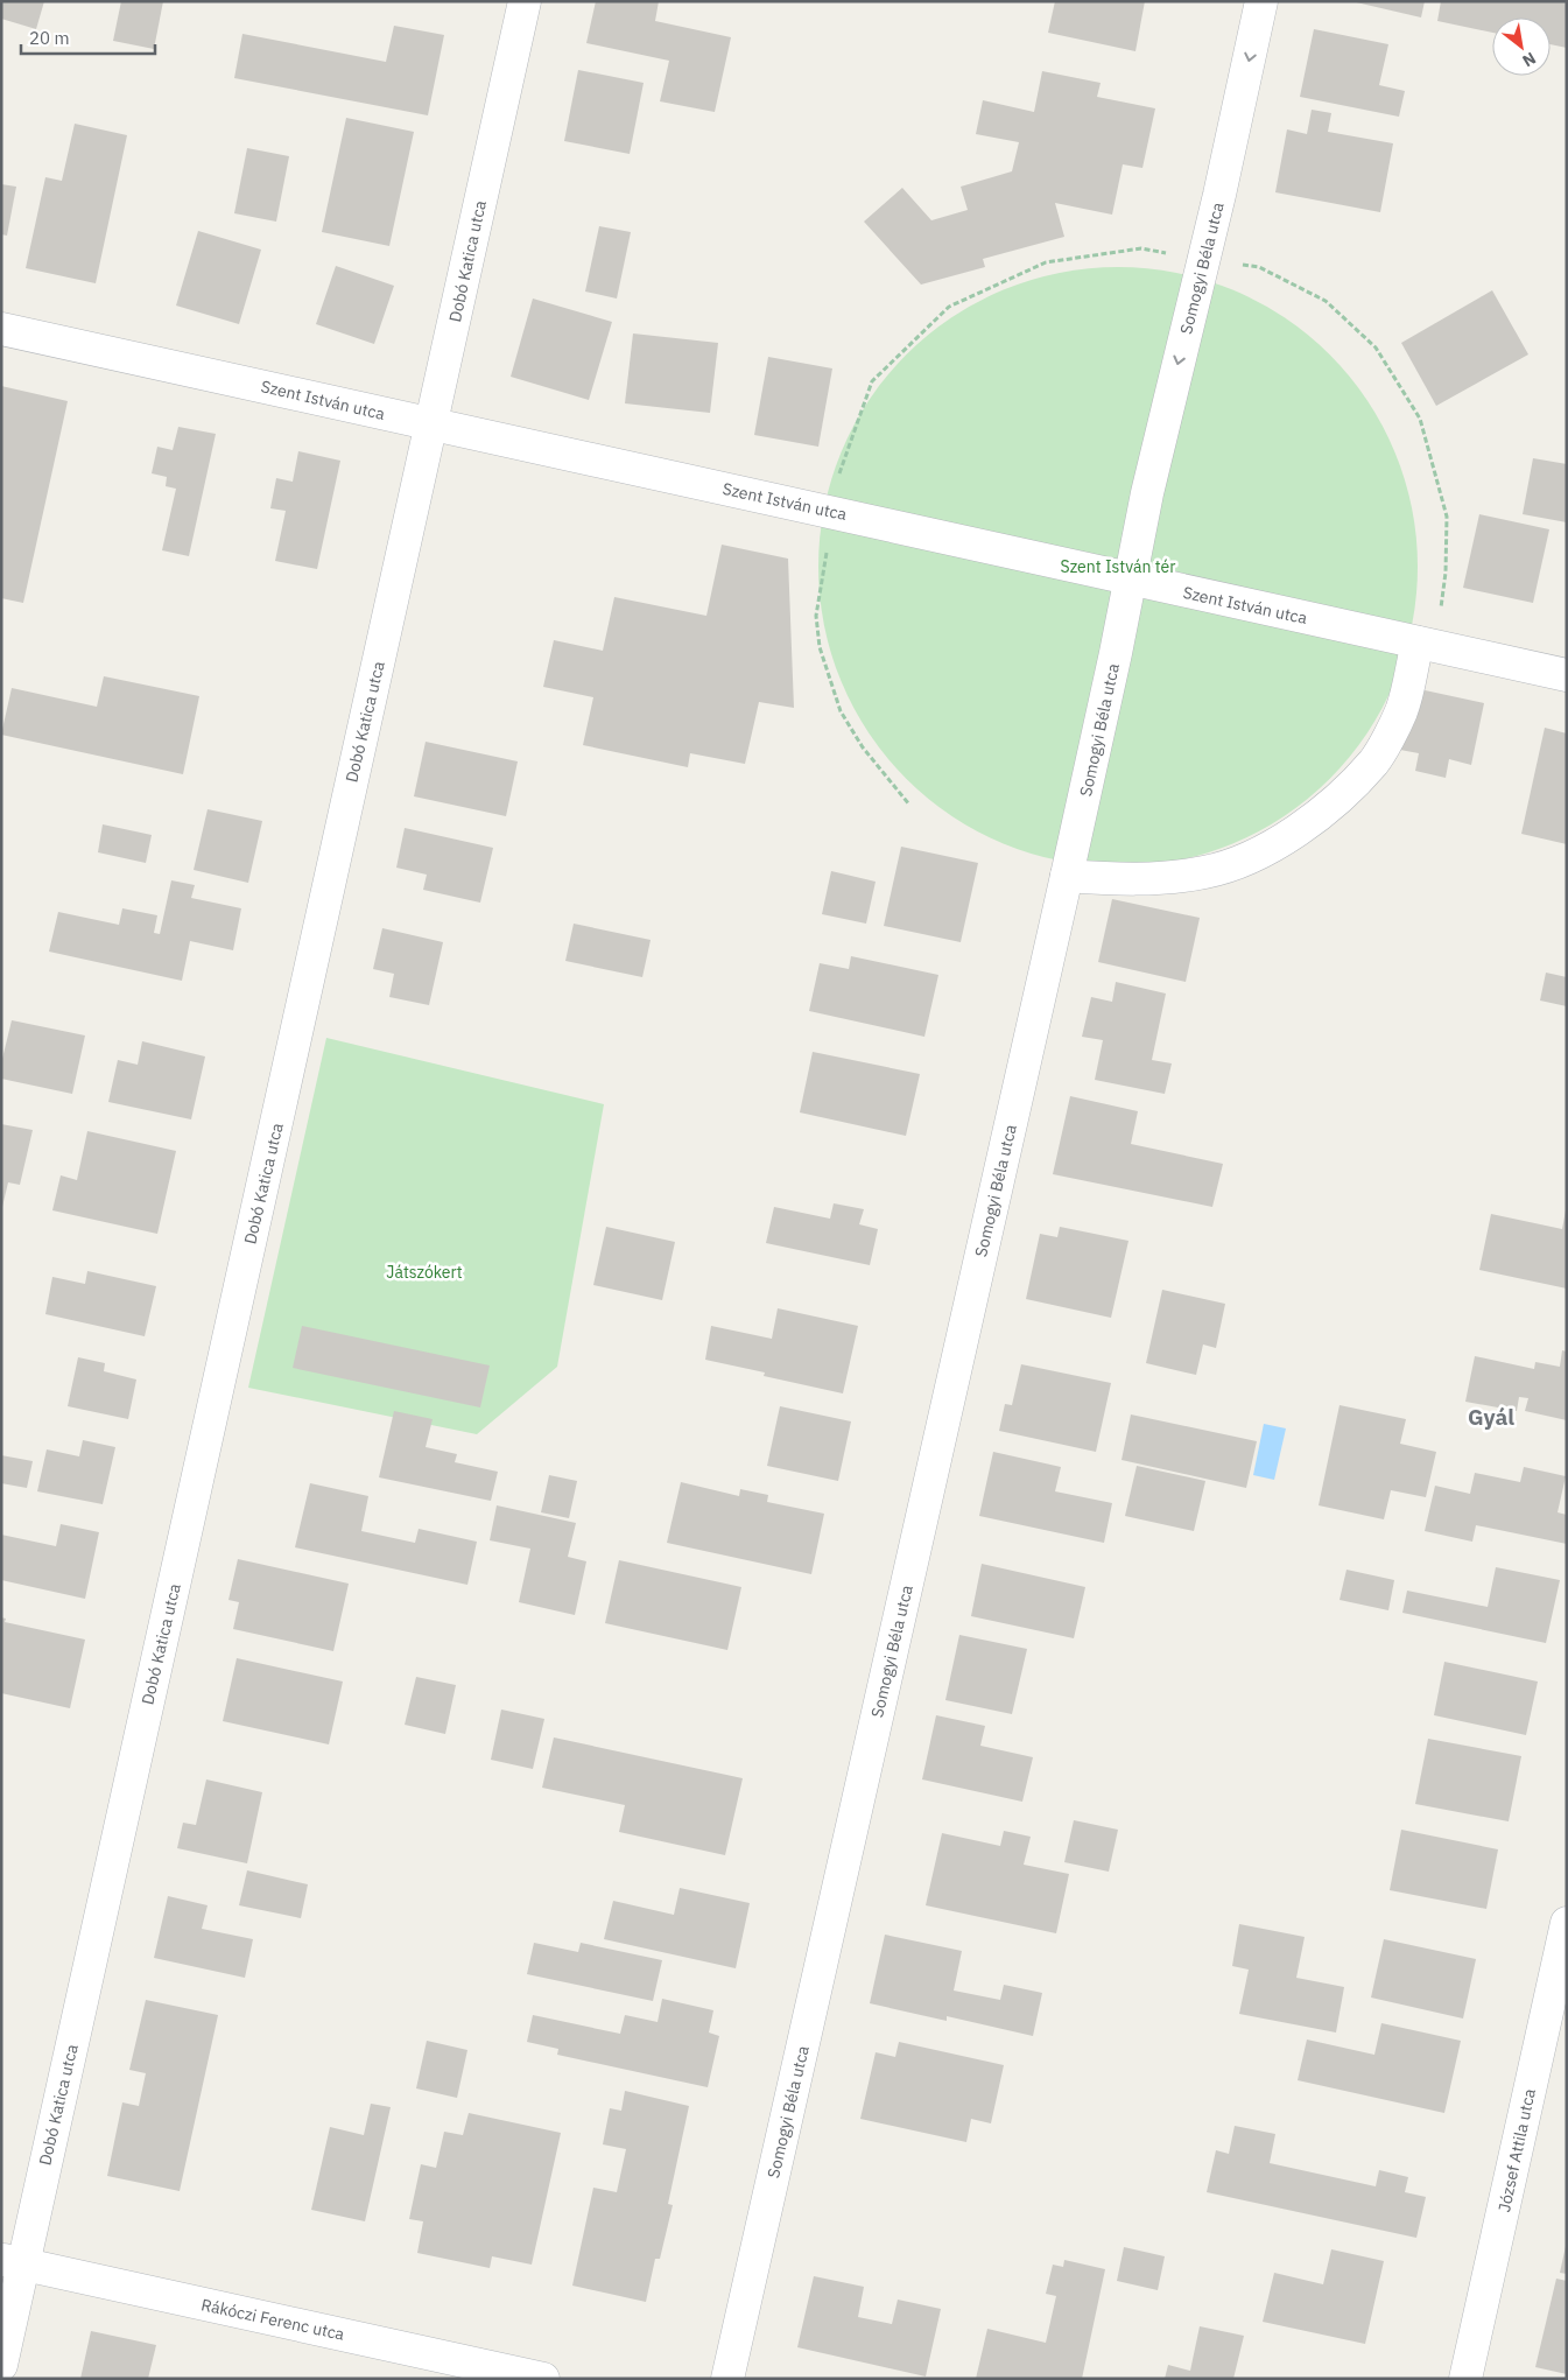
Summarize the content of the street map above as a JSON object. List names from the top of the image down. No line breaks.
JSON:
{"streets":{"street":["Dobó Katica utca","Somogyi Béla utca","Szent István utca","József Attila utca","Rákóczi Ferenc utca"]},"crossings":[["Dobó Katica utca","Szent István utca"],["Dobó Katica utca","Rákóczi Ferenc utca"],["Somogyi Béla utca","Szent István utca"]],"districts":["Gyál"],"parks":["Szent István tér","Játszókert"],"scale_bar":"20 m","north":"bottom right"}
